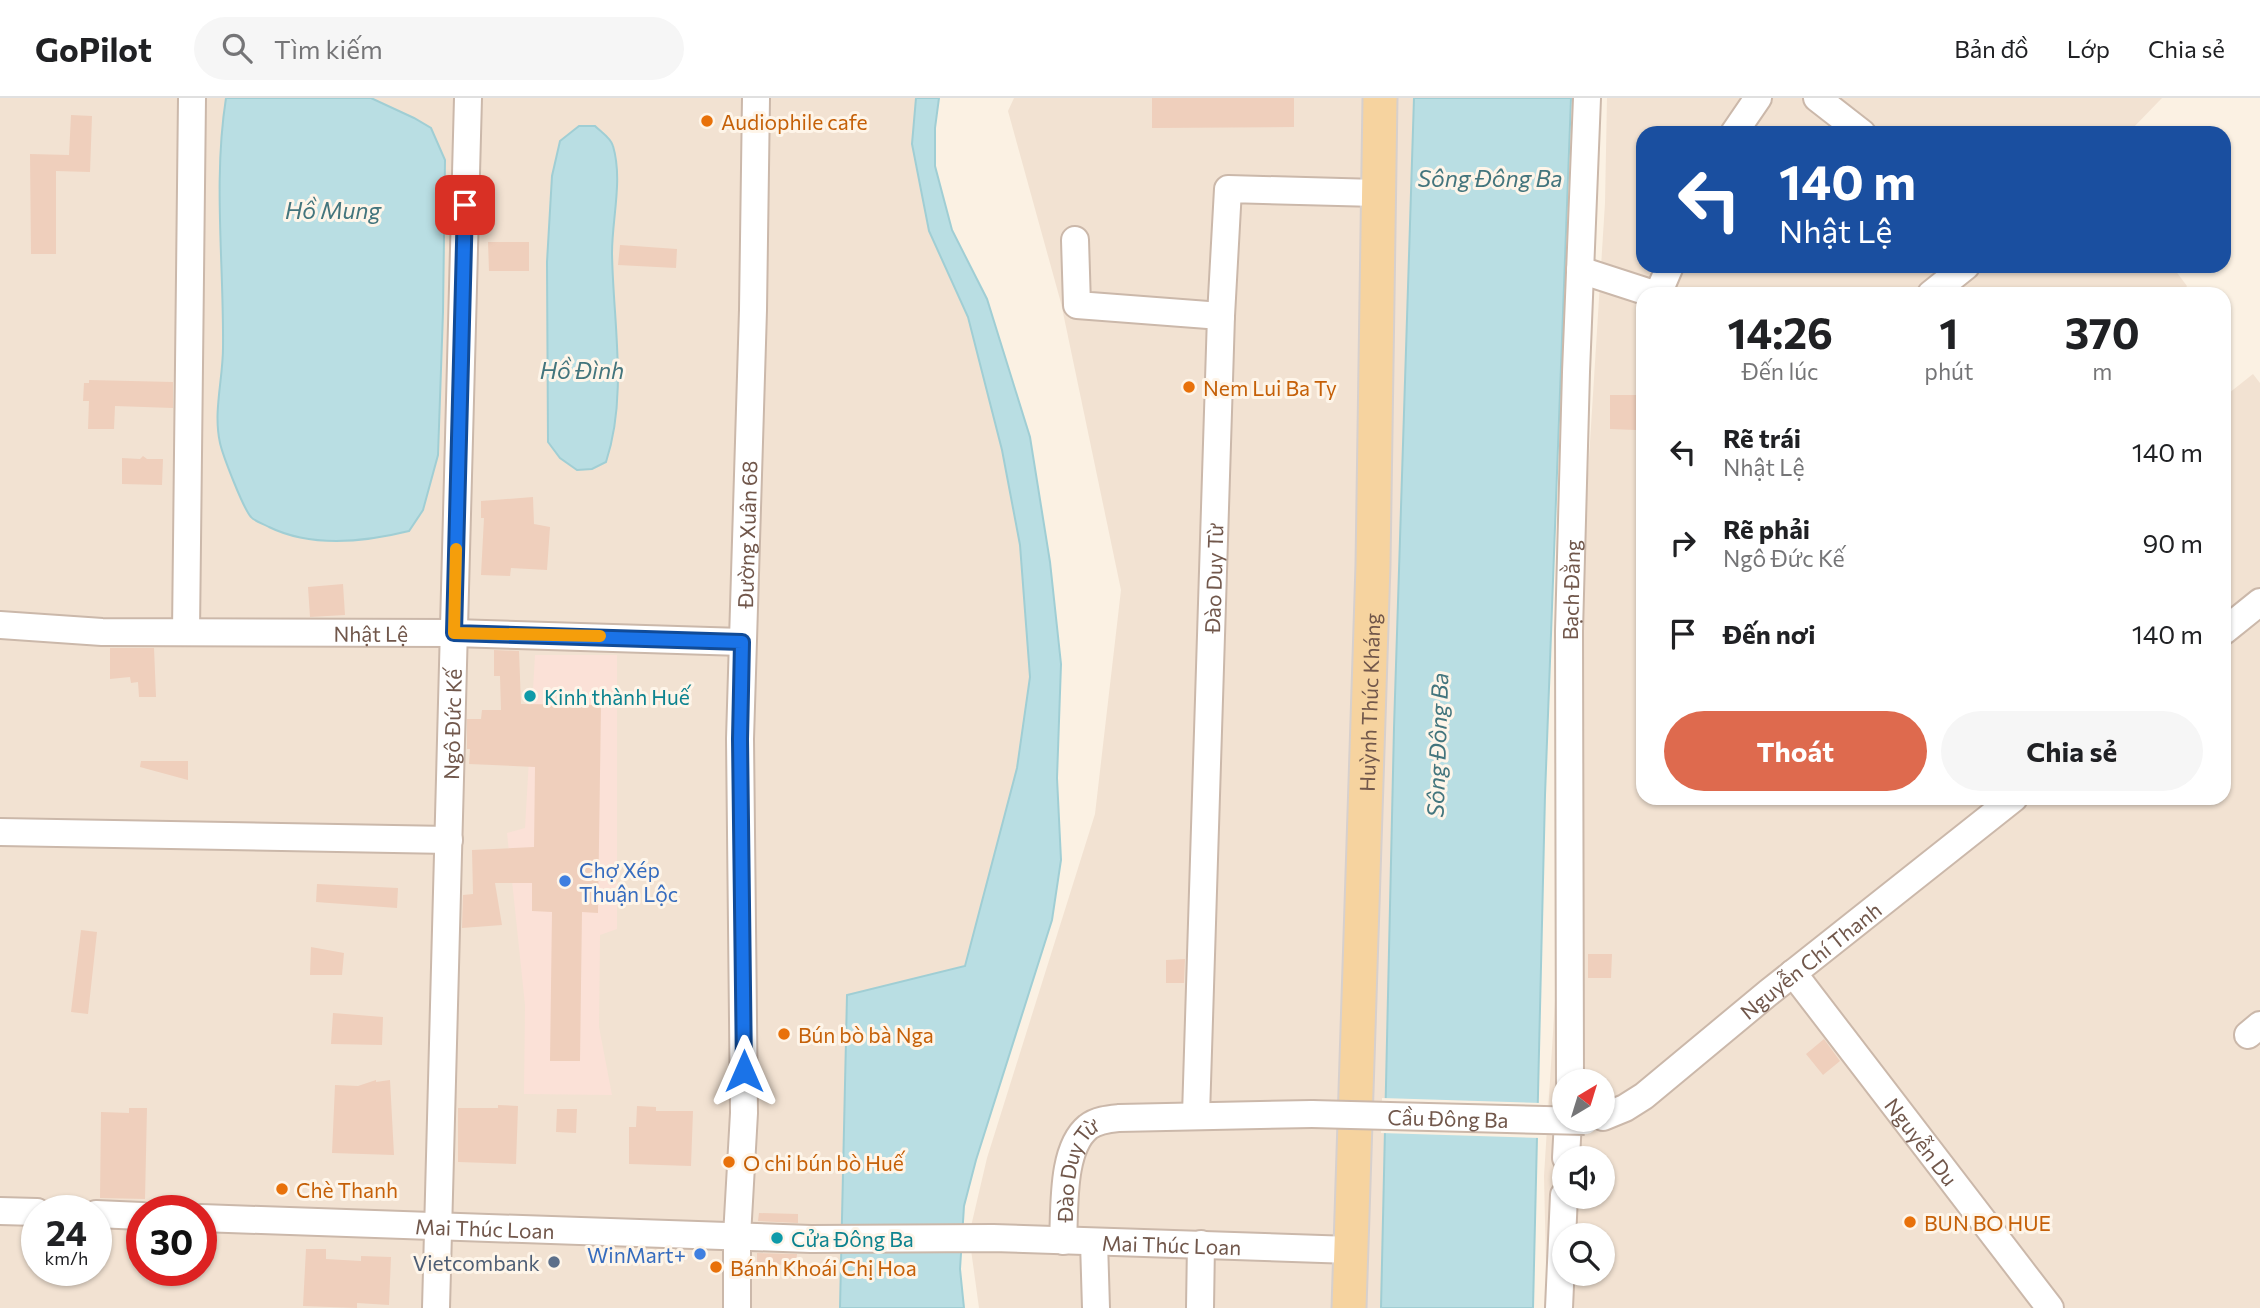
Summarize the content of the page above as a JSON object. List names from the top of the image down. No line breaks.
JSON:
{"streets":{"main road":["Huỳnh Thúc Kháng"],"street":["Đường Xuân 68","Đào Duy Từ","Bạch Đằng","Nhật Lệ","Ngô Đức Kế","Nguyễn Chí Thanh","Cầu Đông Ba","Nguyễn Du","Mai Thúc Loan"]},"crossings":[["Đường Xuân 68","Nhật Lệ"],["Đường Xuân 68","Mai Thúc Loan"],["Đào Duy Từ","Huỳnh Thúc Kháng"],["Đào Duy Từ","Cầu Đông Ba"],["Đào Duy Từ","Mai Thúc Loan"],["Nhật Lệ","Ngô Đức Kế"],["Huỳnh Thúc Kháng","Mai Thúc Loan"],["Ngô Đức Kế","Mai Thúc Loan"],["Nguyễn Chí Thanh","Nguyễn Du"]],"water":["Sông Đông Ba","Hồ Mung","Hồ Đình"],"places":["Audiophile cafe","Nem Lui Ba Ty","Kinh thành Huế","Chợ Xép Thuận Lộc","Bún bò bà Nga","O chi bún bò Huế","Chè Thanh","BUN BO HUE","Cửa Đông Ba","WinMart+","Vietcombank","Bánh Khoái Chị Hoa"],"north":"top right","page":{"header":"GoPilot","search":"Tìm kiếm","nav":["Bản đồ","Lớp","Chia sẻ"],"turn":["140 m","Nhật Lệ"],"eta":["14:26","Đến lúc","1","phút","370","m"],"list":[{"name":"Rẽ trái","note":"Nhật Lệ","value":"140 m"},{"name":"Rẽ phải","note":"Ngô Đức Kế","value":"90 m"},{"name":"Đến nơi","value":"140 m"}],"buttons":["Thoát","Chia sẻ"],"speed":"24 km/h","limit":"30"}}
